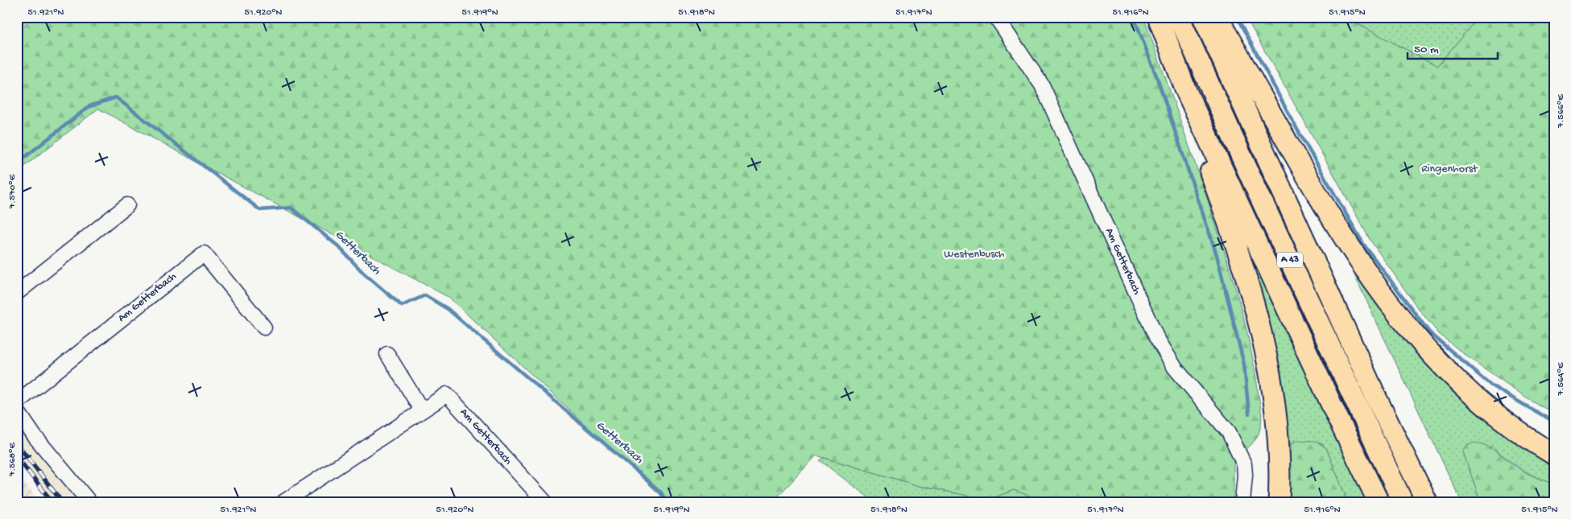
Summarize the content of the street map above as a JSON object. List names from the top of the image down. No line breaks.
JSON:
{"streets":{"highway":["A 43"],"street":["Am Getterbach"]},"water":["Getterbach"],"parks":["Ringenhorst","Westenbusch"],"scale_bar":"50 m","coordinates":["51.921°N","51.920°N","51.919°N","51.918°N","51.917°N","51.916°N","51.915°N","7.566°E","7.570°E","7.564°E","7.568°E"]}
